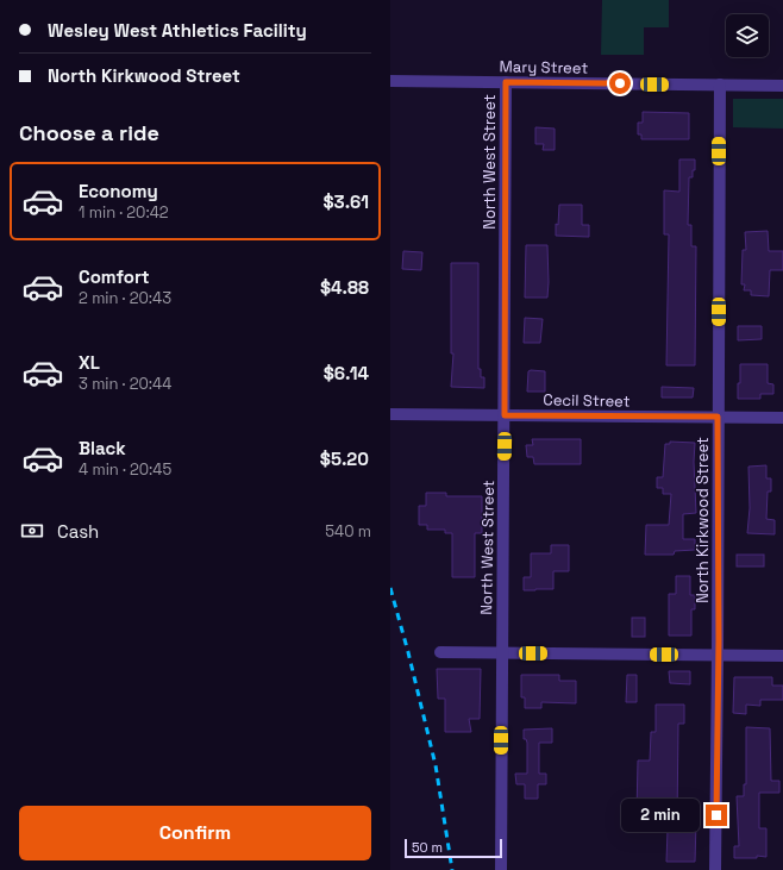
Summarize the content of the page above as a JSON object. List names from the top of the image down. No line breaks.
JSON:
{"streets":{"street":["Mary Street","North West Street","Cecil Street","North Kirkwood Street"]},"crossings":[["Mary Street","North West Street"],["Mary Street","North Kirkwood Street"],["North West Street","Cecil Street"],["Cecil Street","North Kirkwood Street"]],"scale_bar":"50 m","page":{"banner":["Wesley West Athletics Facility","North Kirkwood Street"],"heading":"Choose a ride","list":[{"name":"Economy","note":"1 min · 20:42","value":"$3.61"},{"name":"Comfort","note":"2 min · 20:43","value":"$4.88"},{"name":"XL","note":"3 min · 20:44","value":"$6.14"},{"name":"Black","note":"4 min · 20:45","value":"$5.20"}],"pay":["Cash","540 m"],"buttons":"Confirm","bubble":"2 min","scale":"50 m"}}
